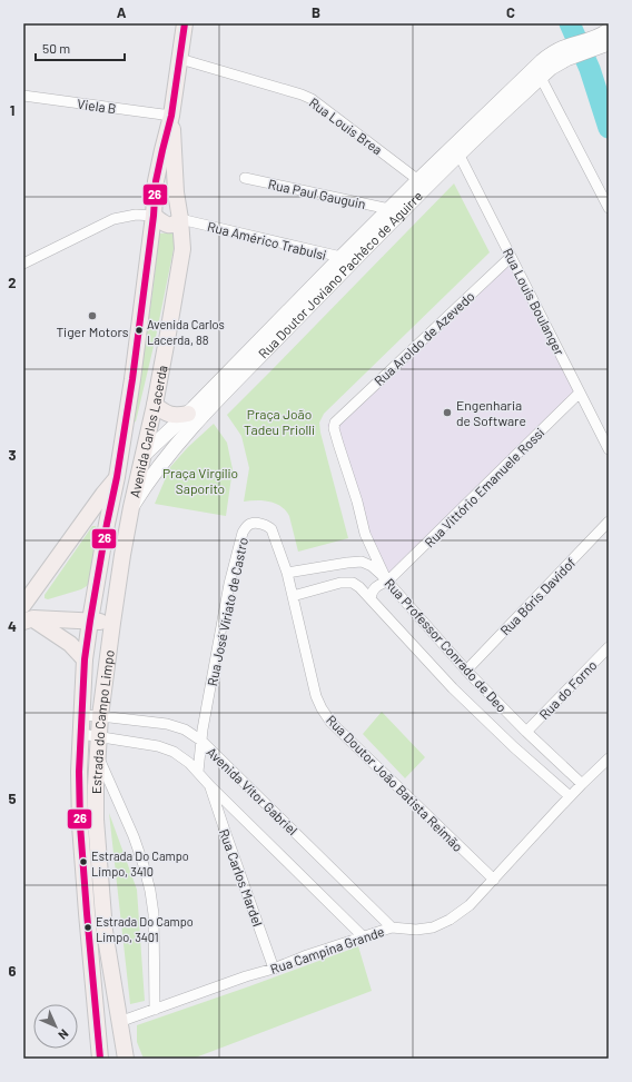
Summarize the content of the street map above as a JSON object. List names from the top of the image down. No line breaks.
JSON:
{"streets":{"main road":["Rua Doutor Joviano Pachêco de Aguirre","Avenida Carlos Lacerda","Estrada do Campo Limpo"],"street":["Viela B","Rua Louis Brea","Rua Paul Gauguin","Rua Américo Trabulsi","Rua Louis Boulanger","Rua Aroldo de Azevedo","Rua Vittório Emanuele Rossi","Rua Bóris Davidof","Rua José Víriato de Castro","Rua Professor Conrado de Deo","Rua do Forno","Rua Doutor João Batista Reimão","Avenida Vitor Gabriel","Rua Carlos Mardel","Rua Campina Grande"]},"crossings":[["Viela B","Avenida Carlos Lacerda"],["Rua Louis Brea","Rua Doutor Joviano Pachêco de Aguirre"],["Rua Louis Brea","Avenida Carlos Lacerda"],["Rua Paul Gauguin","Rua Doutor Joviano Pachêco de Aguirre"],["Rua Américo Trabulsi","Rua Doutor Joviano Pachêco de Aguirre"],["Rua Américo Trabulsi","Avenida Carlos Lacerda"],["Rua Doutor Joviano Pachêco de Aguirre","Rua Louis Boulanger"],["Rua Doutor Joviano Pachêco de Aguirre","Avenida Carlos Lacerda"],["Rua Doutor Joviano Pachêco de Aguirre","Estrada do Campo Limpo"],["Rua Louis Boulanger","Rua Aroldo de Azevedo"],["Rua Louis Boulanger","Rua Vittório Emanuele Rossi"],["Rua Aroldo de Azevedo","Rua Vittório Emanuele Rossi"],["Rua Aroldo de Azevedo","Rua Professor Conrado de Deo"],["Avenida Carlos Lacerda","Estrada do Campo Limpo"],["Rua Vittório Emanuele Rossi","Rua Professor Conrado de Deo"],["Rua Bóris Davidof","Rua Professor Conrado de Deo"],["Rua José Víriato de Castro","Rua Professor Conrado de Deo"],["Rua José Víriato de Castro","Rua Doutor João Batista Reimão"],["Rua José Víriato de Castro","Avenida Vitor Gabriel"],["Rua Professor Conrado de Deo","Rua do Forno"],["Rua Professor Conrado de Deo","Rua Doutor João Batista Reimão"],["Rua Professor Conrado de Deo","Rua Campina Grande"],["Estrada do Campo Limpo","Avenida Vitor Gabriel"],["Estrada do Campo Limpo","Rua Campina Grande"],["Rua Doutor João Batista Reimão","Rua Campina Grande"],["Avenida Vitor Gabriel","Rua Carlos Mardel"],["Avenida Vitor Gabriel","Rua Campina Grande"],["Rua Carlos Mardel","Rua Campina Grande"]],"parks":["Praça João Tadeu Priolli","Praça Virgílio Saporito"],"places":["Tiger Motors","Avenida Carlos Lacerda, 88","Engenharia de Software","Estrada Do Campo Limpo, 3410","Estrada Do Campo Limpo, 3401"],"lines":["transit line 26"],"scale_bar":"50 m","north":"bottom right","grid":{"columns":["A","B","C"],"rows":["1","2","3","4","5","6"]}}
